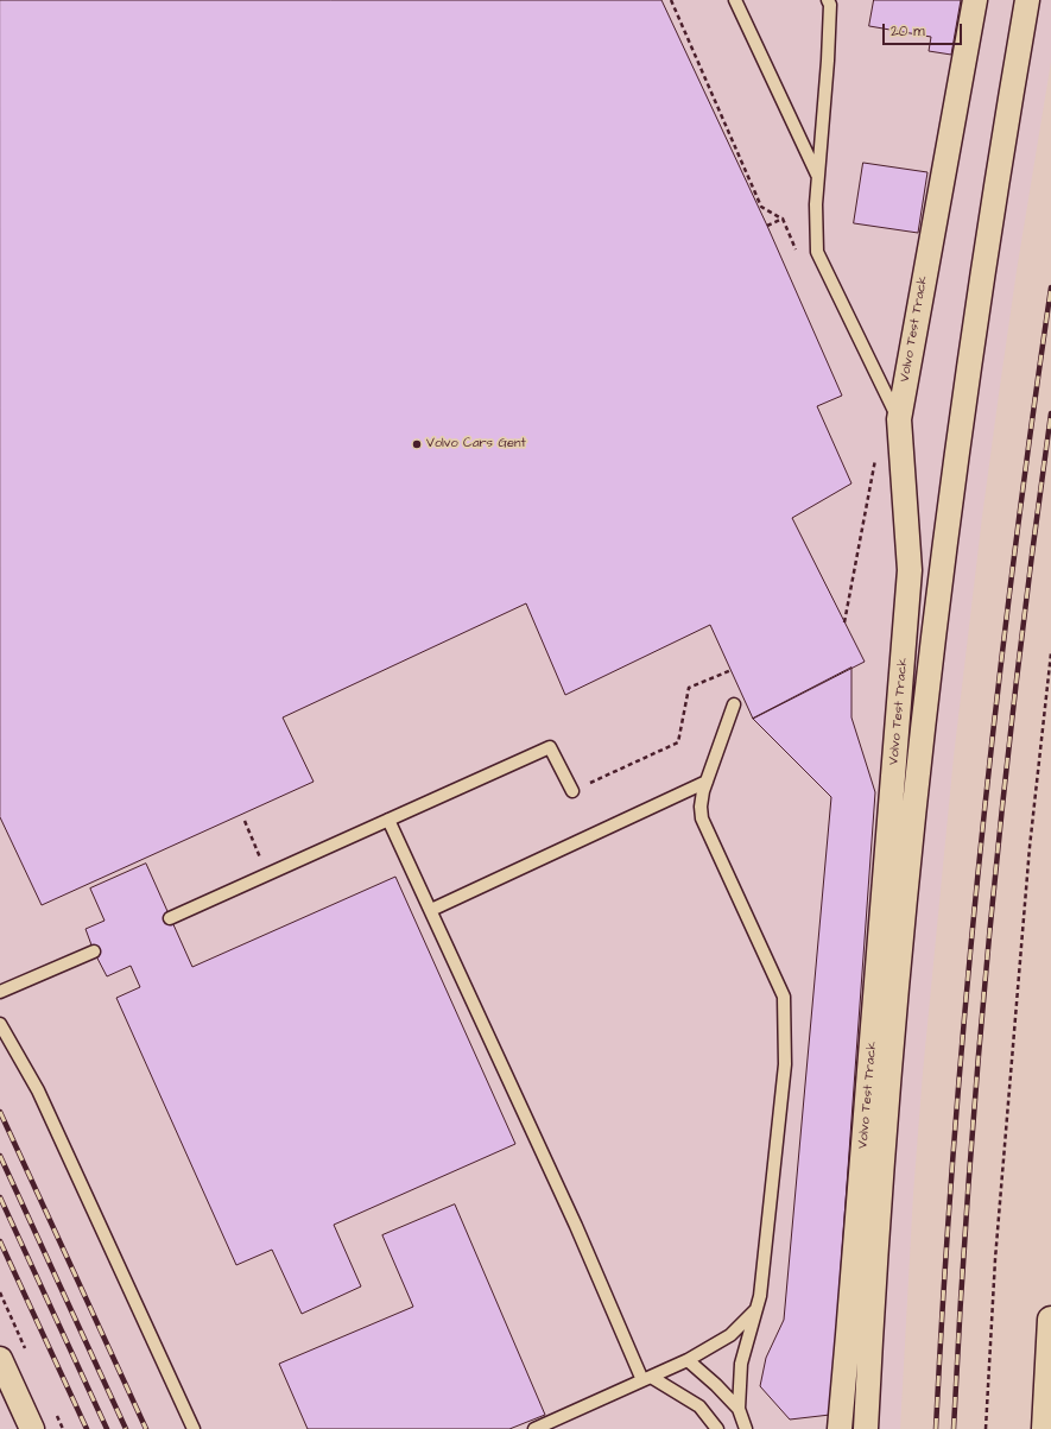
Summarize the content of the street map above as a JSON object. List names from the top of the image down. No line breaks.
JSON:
{"streets":{"street":["Volvo Test Track"]},"places":["Volvo Cars Gent"],"scale_bar":"20 m"}
